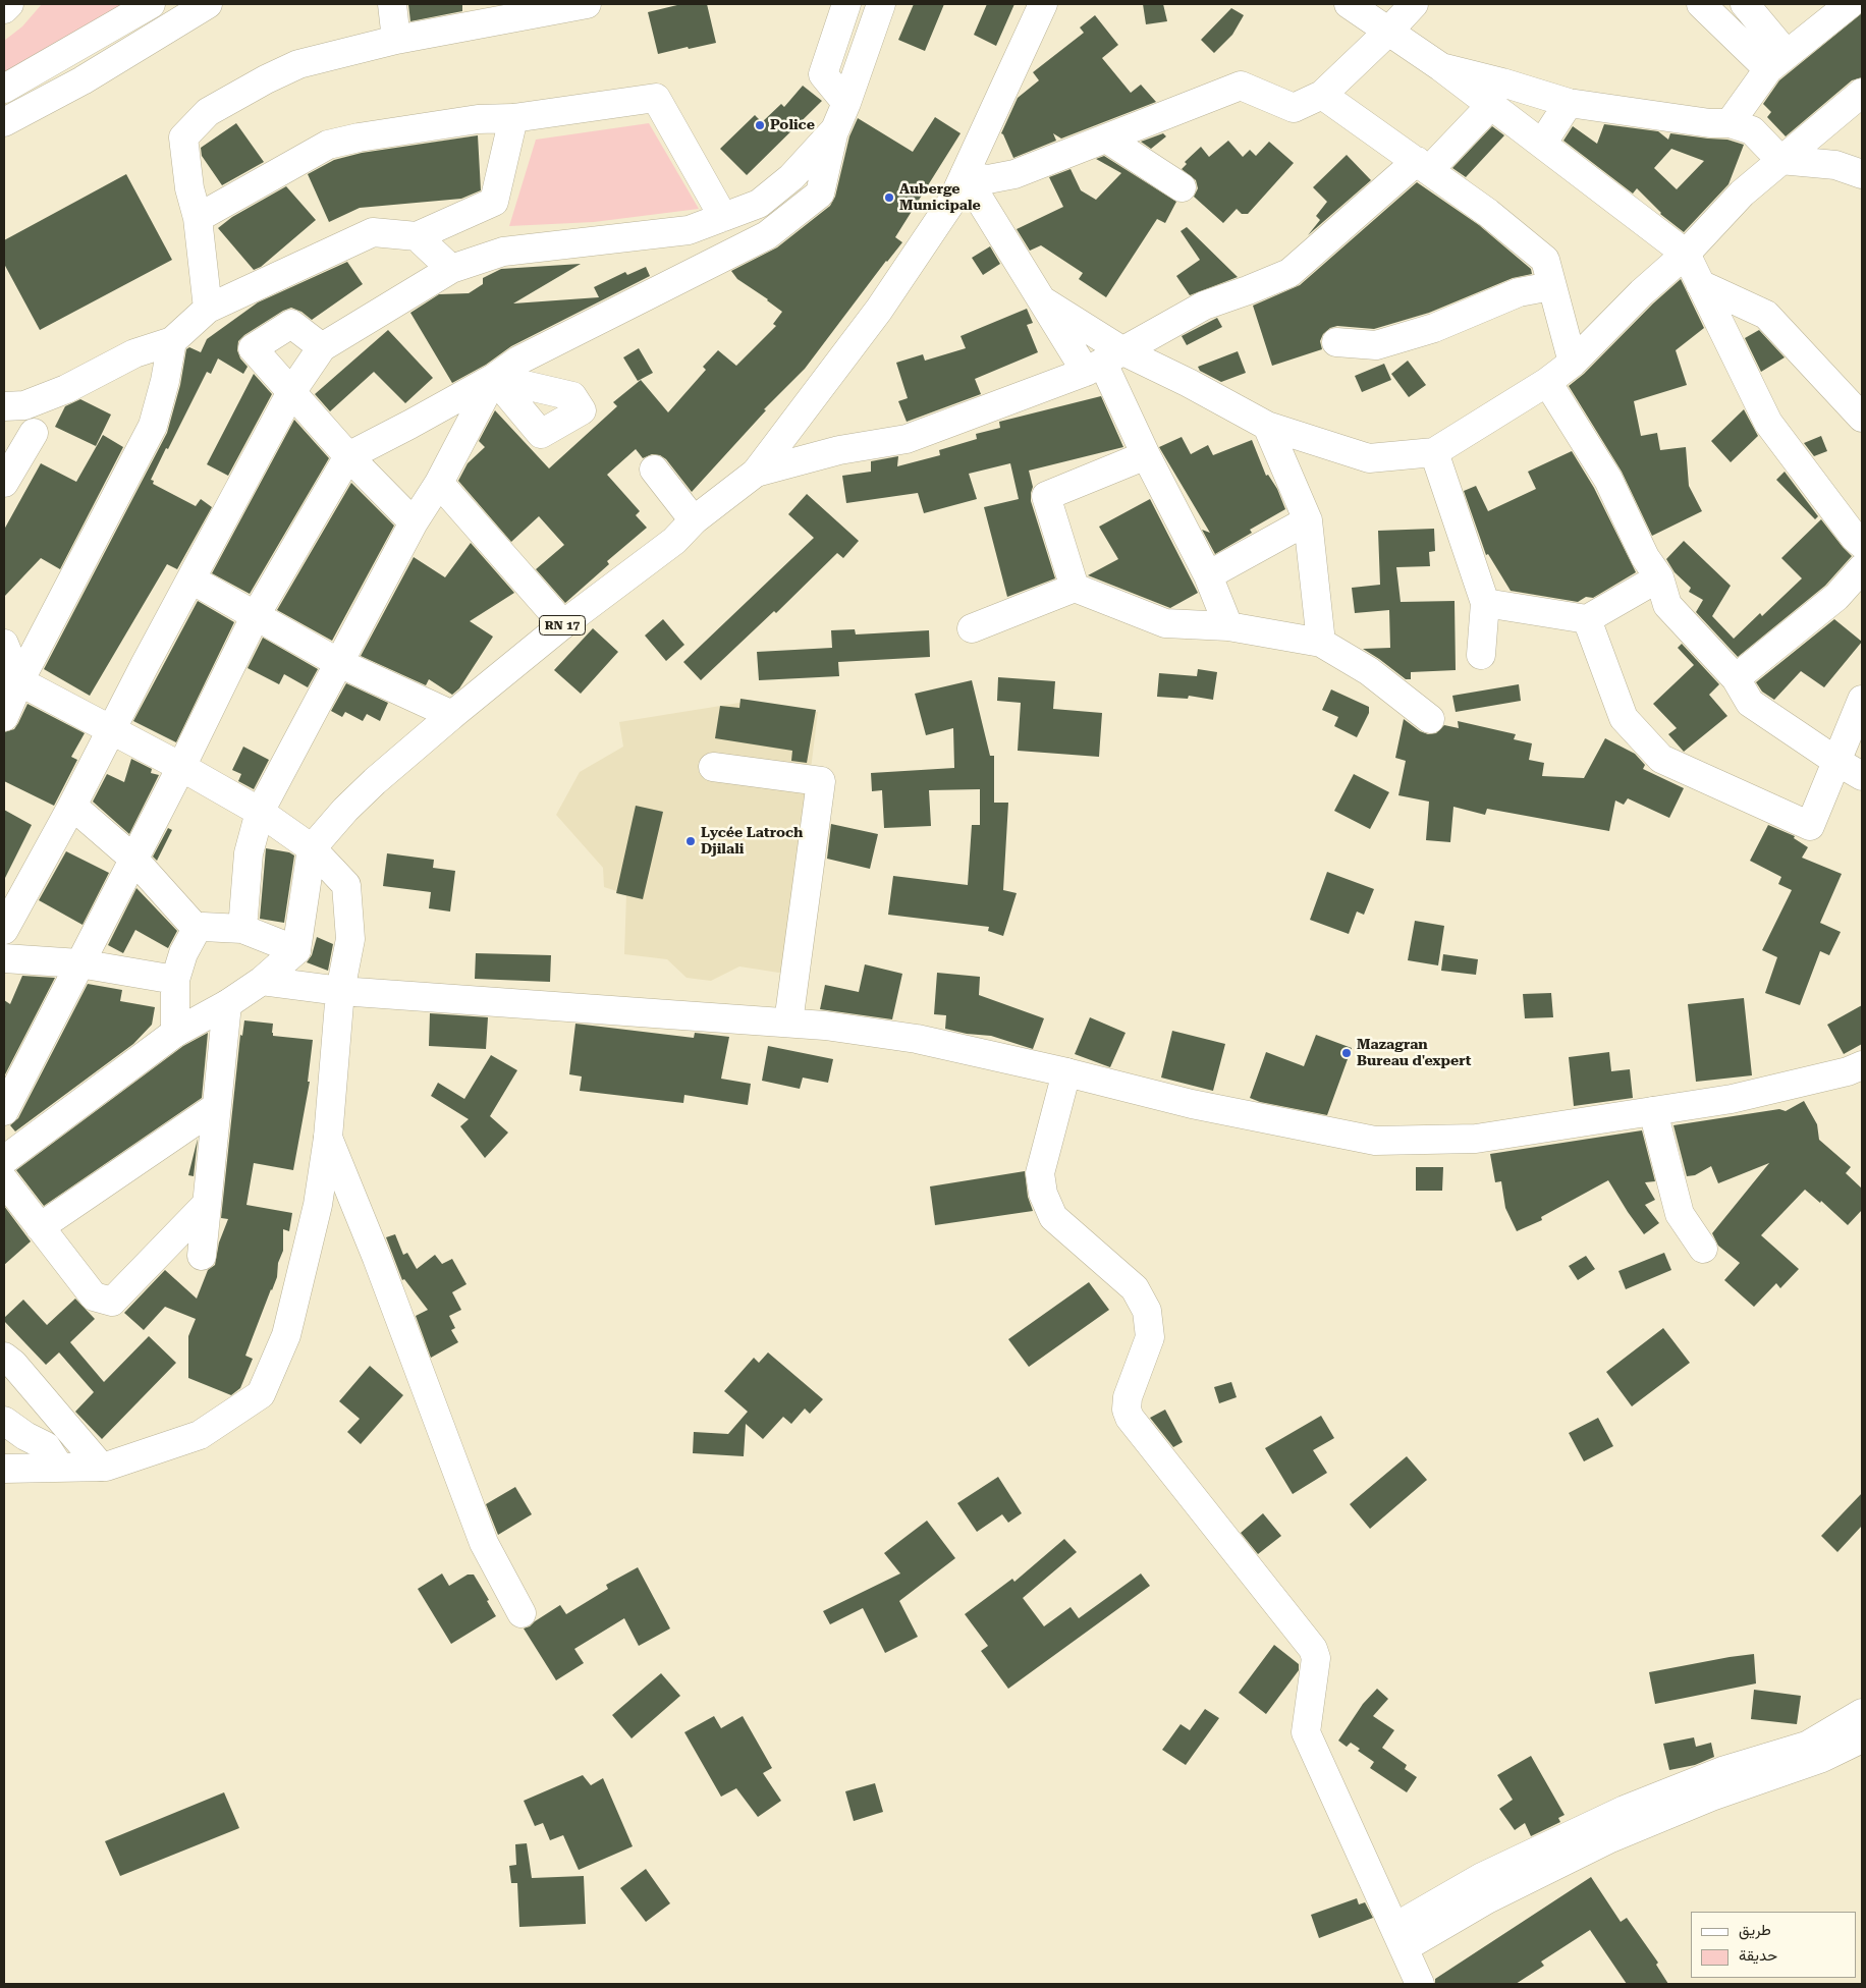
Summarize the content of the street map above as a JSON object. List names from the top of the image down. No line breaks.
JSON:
{"streets":{"street":["RN 17"]},"places":["Police","Auberge Municipale","Lycée Latroch Djilali","Mazagran Bureau d'expert"],"legend":["طريق","حديقة"]}
